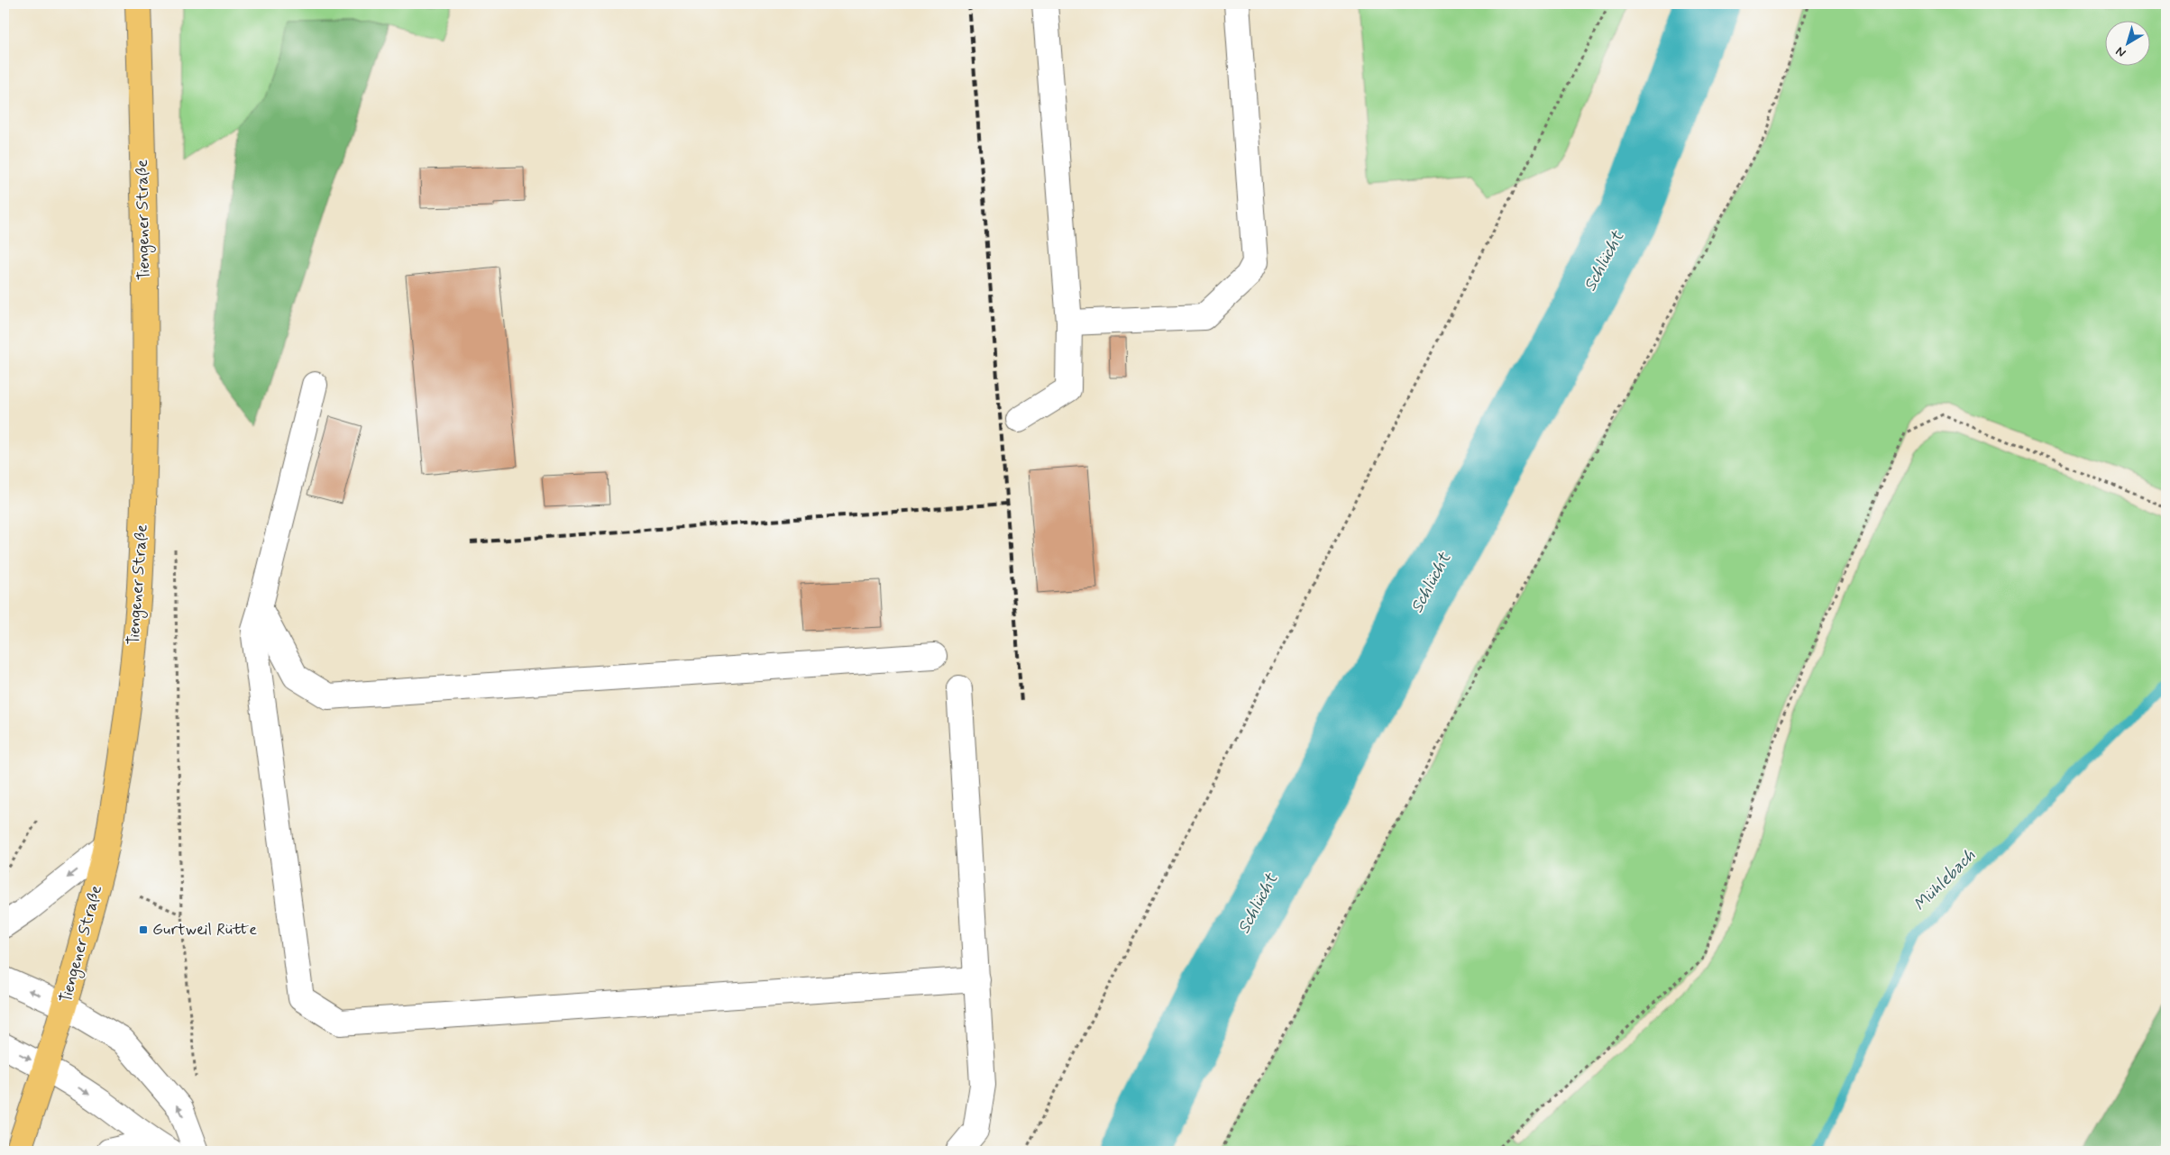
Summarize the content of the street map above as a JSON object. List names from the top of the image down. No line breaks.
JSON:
{"streets":{"main road":["Tiengener Straße"]},"water":["Schlücht","Mühlebach"],"places":{"transit":["Gurtweil Rütte"]},"north":"bottom left"}
